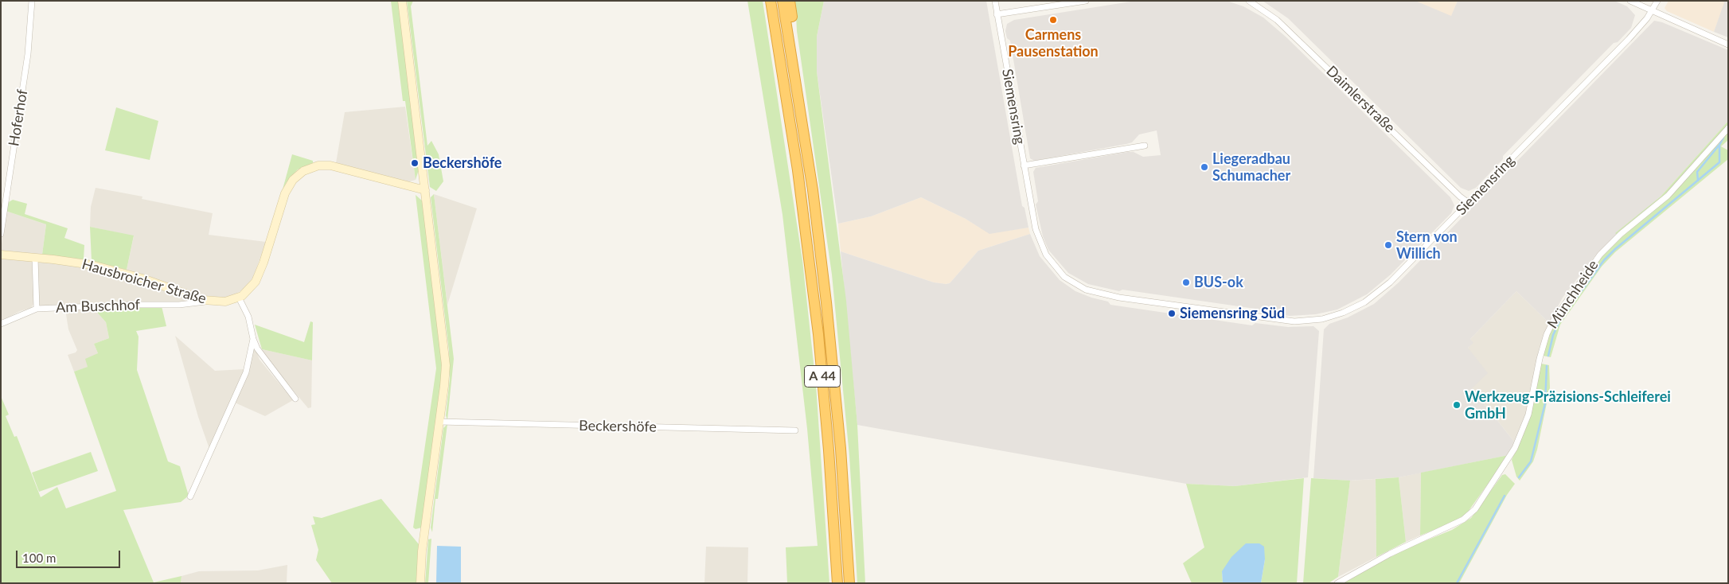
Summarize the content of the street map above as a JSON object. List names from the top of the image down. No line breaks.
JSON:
{"streets":{"highway":["A 44"],"street":["Daimlerstraße","Siemensring","Hoferhof","Hausbroicher Straße","Münchheide","Am Buschhof","Beckershöfe"]},"crossings":[["Daimlerstraße","Siemensring"],["Hausbroicher Straße","Am Buschhof"]],"places":["Carmens Pausenstation","Beckershöfe","Liegeradbau Schumacher","Stern von Willich","BUS-ok","Siemensring Süd","Werkzeug-Präzisions-Schleiferei GmbH"],"scale_bar":"100 m"}
